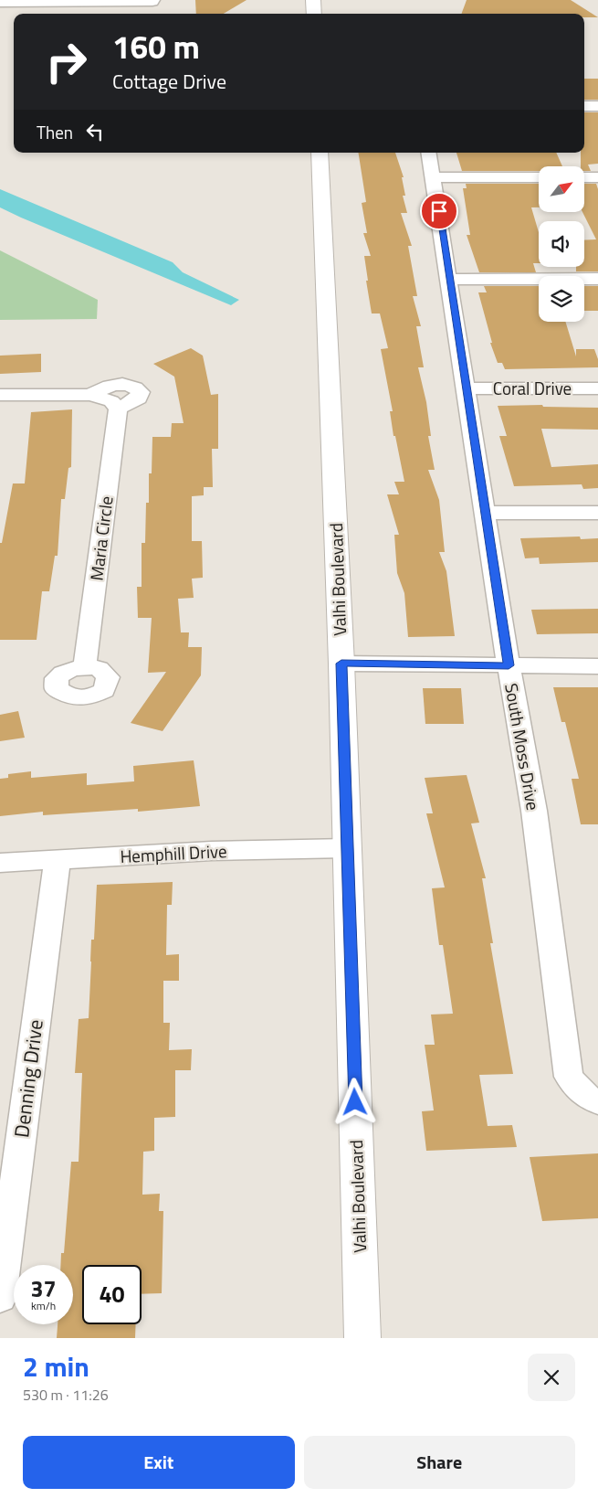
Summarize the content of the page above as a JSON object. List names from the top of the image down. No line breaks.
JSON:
{"streets":{"street":["Coral Drive","Maria Circle","Valhi Boulevard","South Moss Drive","Hemphill Drive","Denning Drive"]},"crossings":[["Coral Drive","South Moss Drive"],["Valhi Boulevard","Hemphill Drive"],["Hemphill Drive","Denning Drive"]],"north":"top right","page":{"turn":["160 m","Cottage Drive"],"then":"Then","speed":"37 km/h","limit":"40","heading":["2 min","530 m · 11:26"],"buttons":["Exit","Share"]}}
